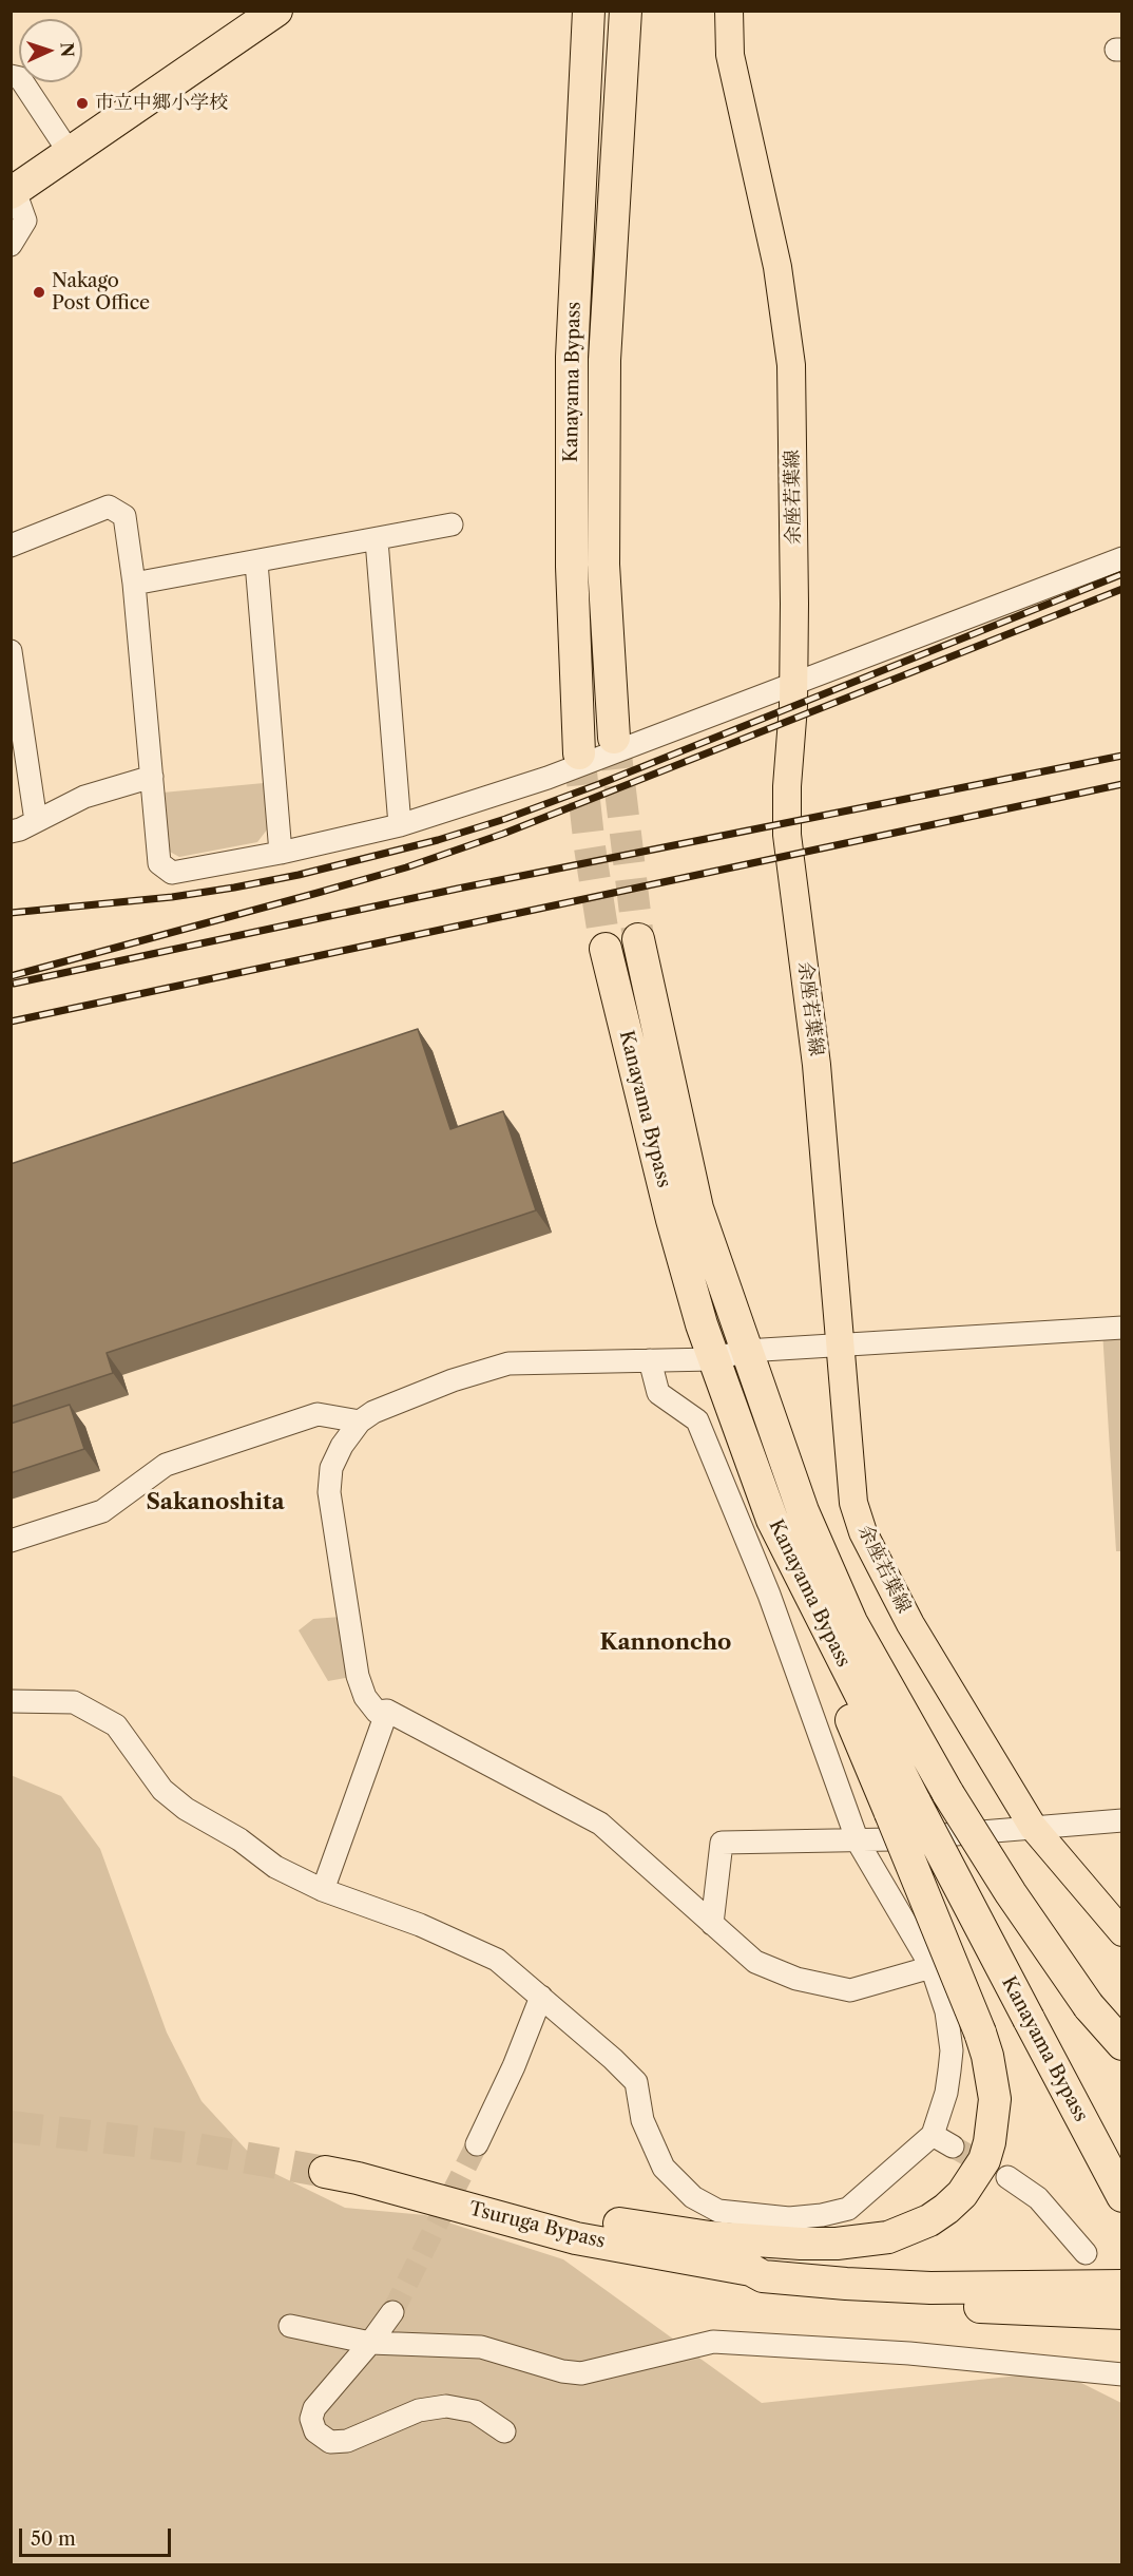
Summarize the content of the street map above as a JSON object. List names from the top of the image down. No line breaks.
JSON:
{"streets":{"highway":["Kanayama Bypass","Tsuruga Bypass"],"main road":["余座若葉線"]},"districts":["Sakanoshita","Kannoncho"],"places":["市立中郷小学校","Nakago Post Office"],"scale_bar":"50 m","north":"right"}
